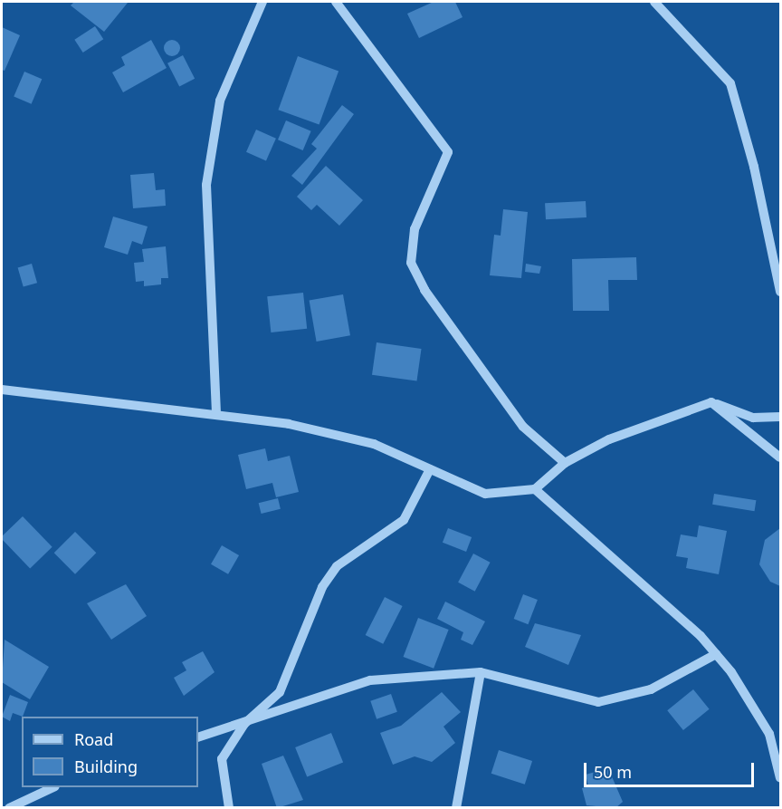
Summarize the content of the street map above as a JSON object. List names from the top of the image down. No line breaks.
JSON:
{"legend":["Road","Building"],"scale_bar":"50 m"}
